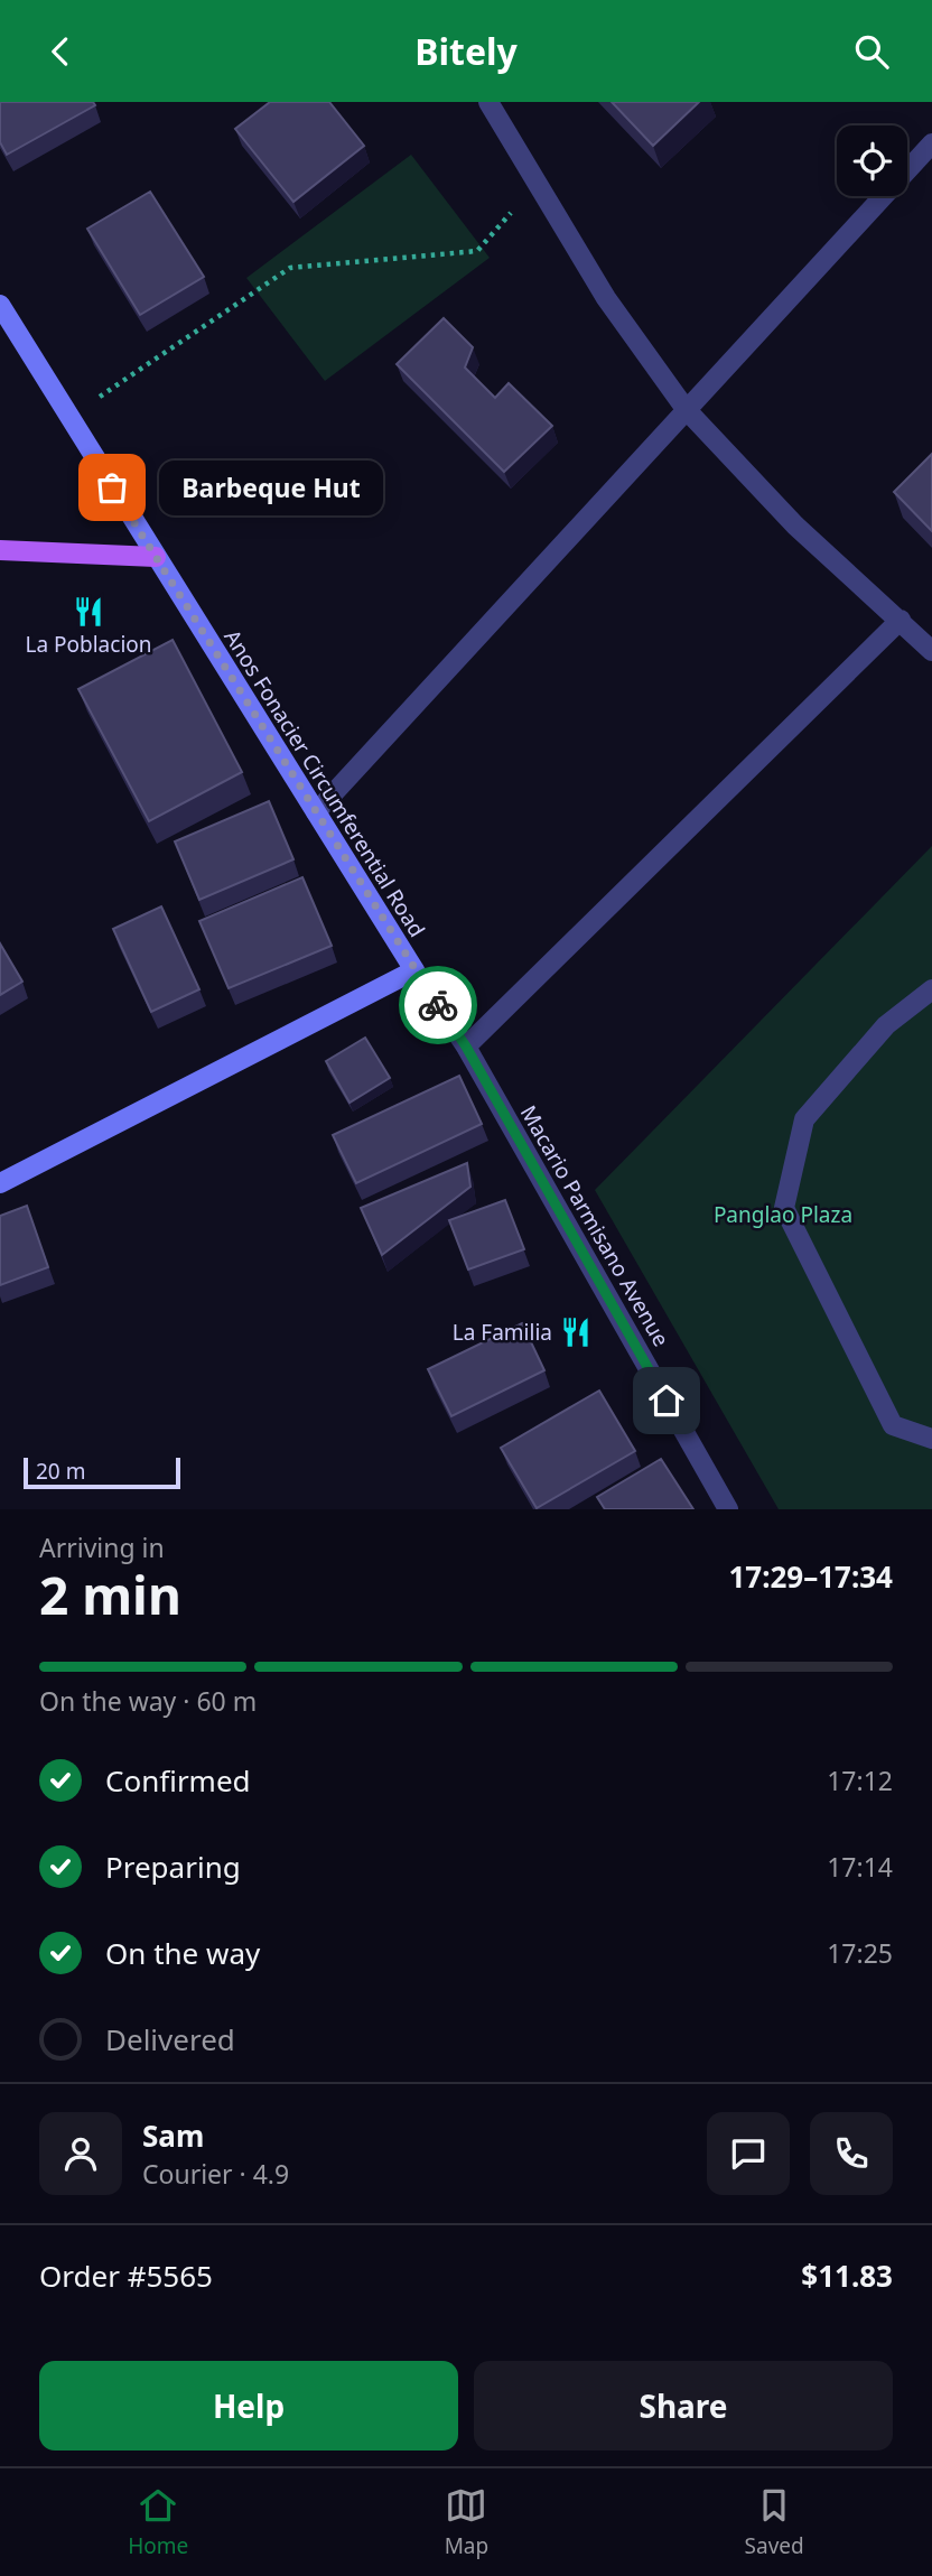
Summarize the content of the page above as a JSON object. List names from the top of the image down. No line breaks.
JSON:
{"streets":{"main road":["Anos Fonacier Circumferential Road"],"street":["Macario Parmisano Avenue"]},"crossings":[["Anos Fonacier Circumferential Road","Macario Parmisano Avenue"]],"parks":["Panglao Plaza"],"places":{"other":["Barbeque Hut"],"restaurant":["La Poblacion","La Familia"]},"scale_bar":"20 m","page":{"header":"Bitely","bubble":"Barbeque Hut","scale":"20 m","heading":["2 min","Arriving in","17:29–17:34"],"panel":["Sam","Courier · 4.9","Order #5565","$11.83"],"bar":"On the way · 60 m","list":[["Confirmed","17:12"],["Preparing","17:14"],["On the way","17:25"],"Delivered"],"buttons":["Help","Share"],"tabs":["Home","Map","Saved"]}}
